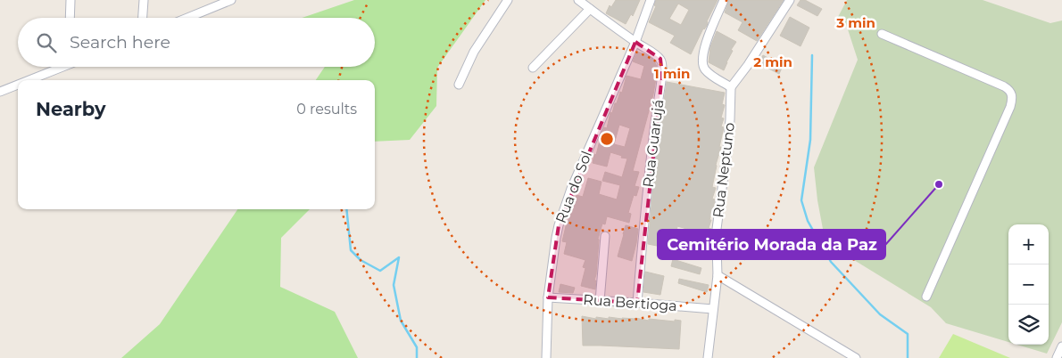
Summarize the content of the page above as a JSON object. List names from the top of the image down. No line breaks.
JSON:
{"streets":{"street":["Rua Guarujá","Rua Neptuno","Rua do Sol","Rua Bertioga"]},"crossings":[["Rua Guarujá","Rua do Sol"],["Rua Guarujá","Rua Bertioga"],["Rua Neptuno","Rua Bertioga"],["Rua do Sol","Rua Bertioga"]],"places":["Cemitério Morada da Paz"],"page":{"search":"Search here","heading":["Nearby","0 results"],"map_buttons":["+","−"]},"rings":["3 min","2 min","1 min"]}
